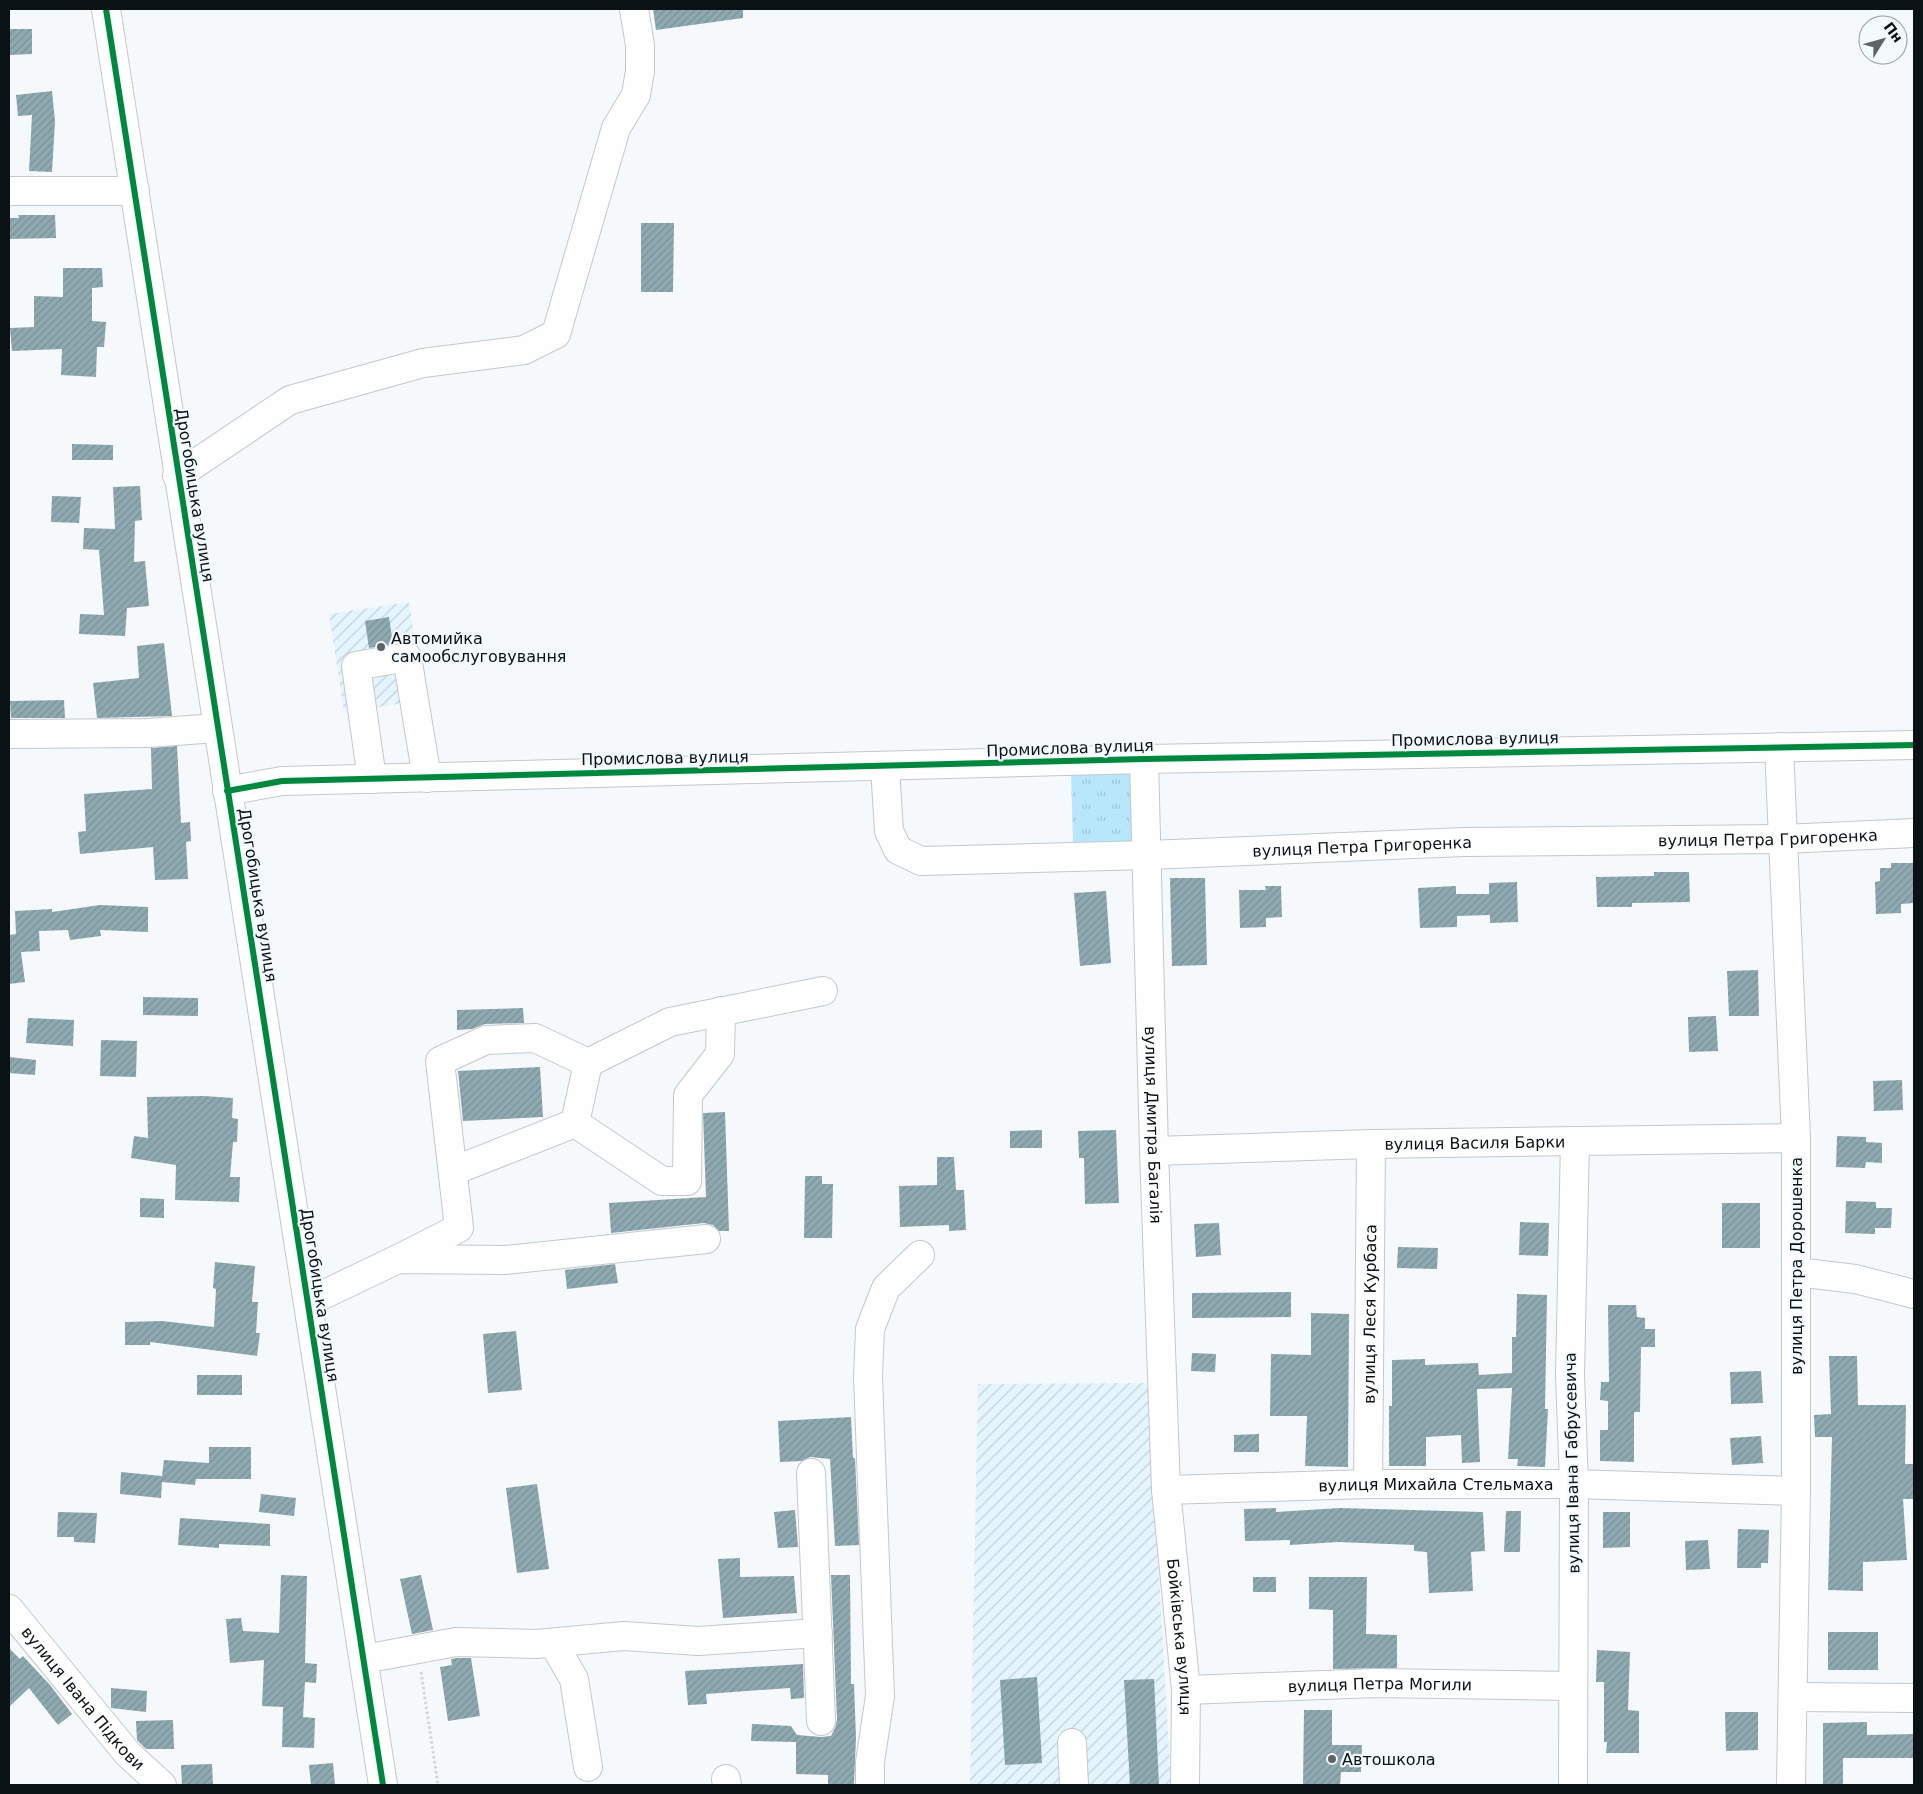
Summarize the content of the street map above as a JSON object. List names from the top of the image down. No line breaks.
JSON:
{"streets":{"street":["Дрогобицька вулиця","Промислова вулиця","вулиця Петра Григоренка","вулиця Дмитра Багалія","вулиця Василя Барки","вулиця Петра Дорошенка","вулиця Леся Курбаса","вулиця Івана Габрусевича","вулиця Михайла Стельмаха","Бойківська вулиця","вулиця Петра Могили","вулиця Івана Підкови"]},"crossings":[["Дрогобицька вулиця","Промислова вулиця"],["Промислова вулиця","вулиця Петра Григоренка"],["Промислова вулиця","вулиця Дмитра Багалія"],["Промислова вулиця","вулиця Петра Дорошенка"],["вулиця Петра Григоренка","вулиця Дмитра Багалія"],["вулиця Петра Григоренка","вулиця Петра Дорошенка"],["вулиця Дмитра Багалія","вулиця Василя Барки"],["вулиця Дмитра Багалія","вулиця Михайла Стельмаха"],["вулиця Дмитра Багалія","Бойківська вулиця"],["вулиця Василя Барки","вулиця Петра Дорошенка"],["вулиця Василя Барки","вулиця Леся Курбаса"],["вулиця Василя Барки","вулиця Івана Габрусевича"],["вулиця Петра Дорошенка","вулиця Михайла Стельмаха"],["вулиця Леся Курбаса","вулиця Михайла Стельмаха"],["вулиця Івана Габрусевича","вулиця Михайла Стельмаха"],["вулиця Івана Габрусевича","вулиця Петра Могили"],["вулиця Михайла Стельмаха","Бойківська вулиця"],["Бойківська вулиця","вулиця Петра Могили"]],"places":["Автомийка самообслуговування","Автошкола"],"north":"top right"}
